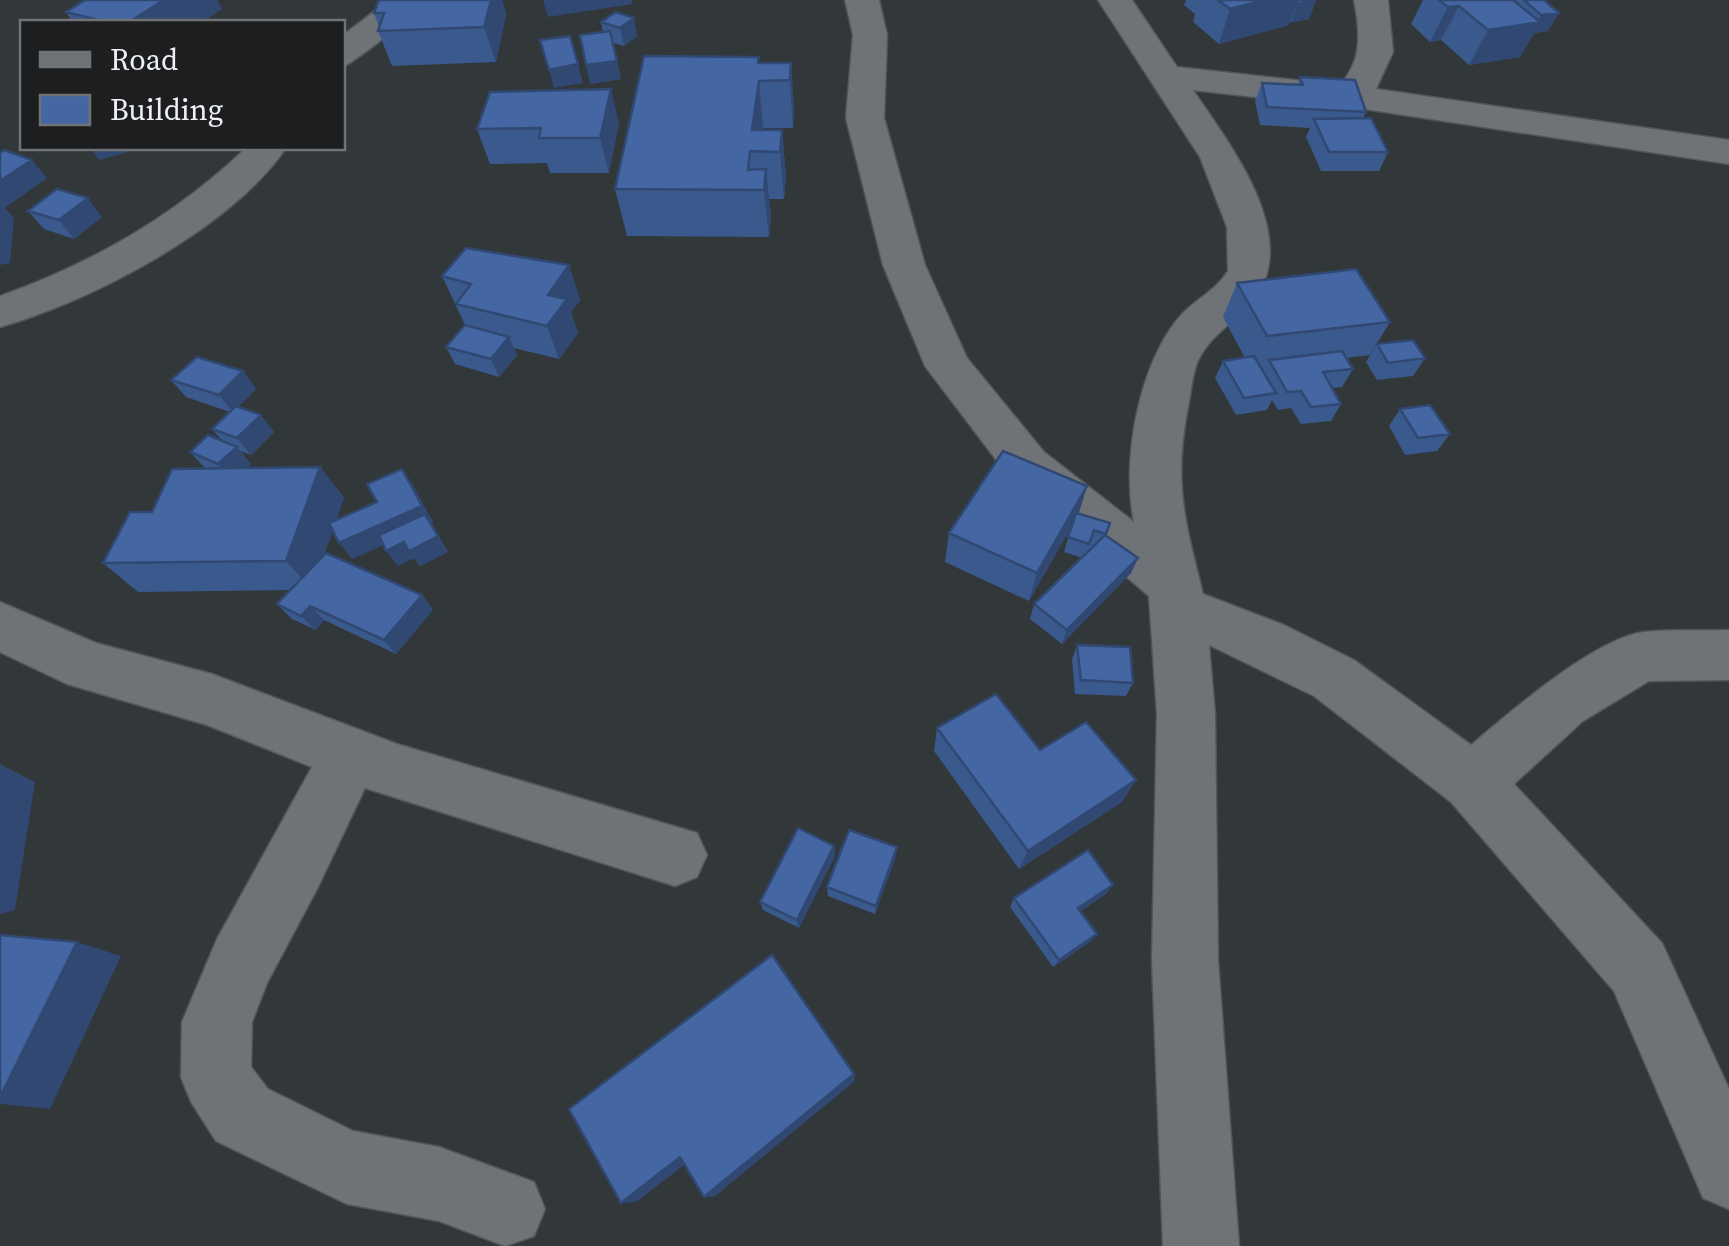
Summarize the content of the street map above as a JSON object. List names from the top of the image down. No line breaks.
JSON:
{"legend":["Road","Building"]}
